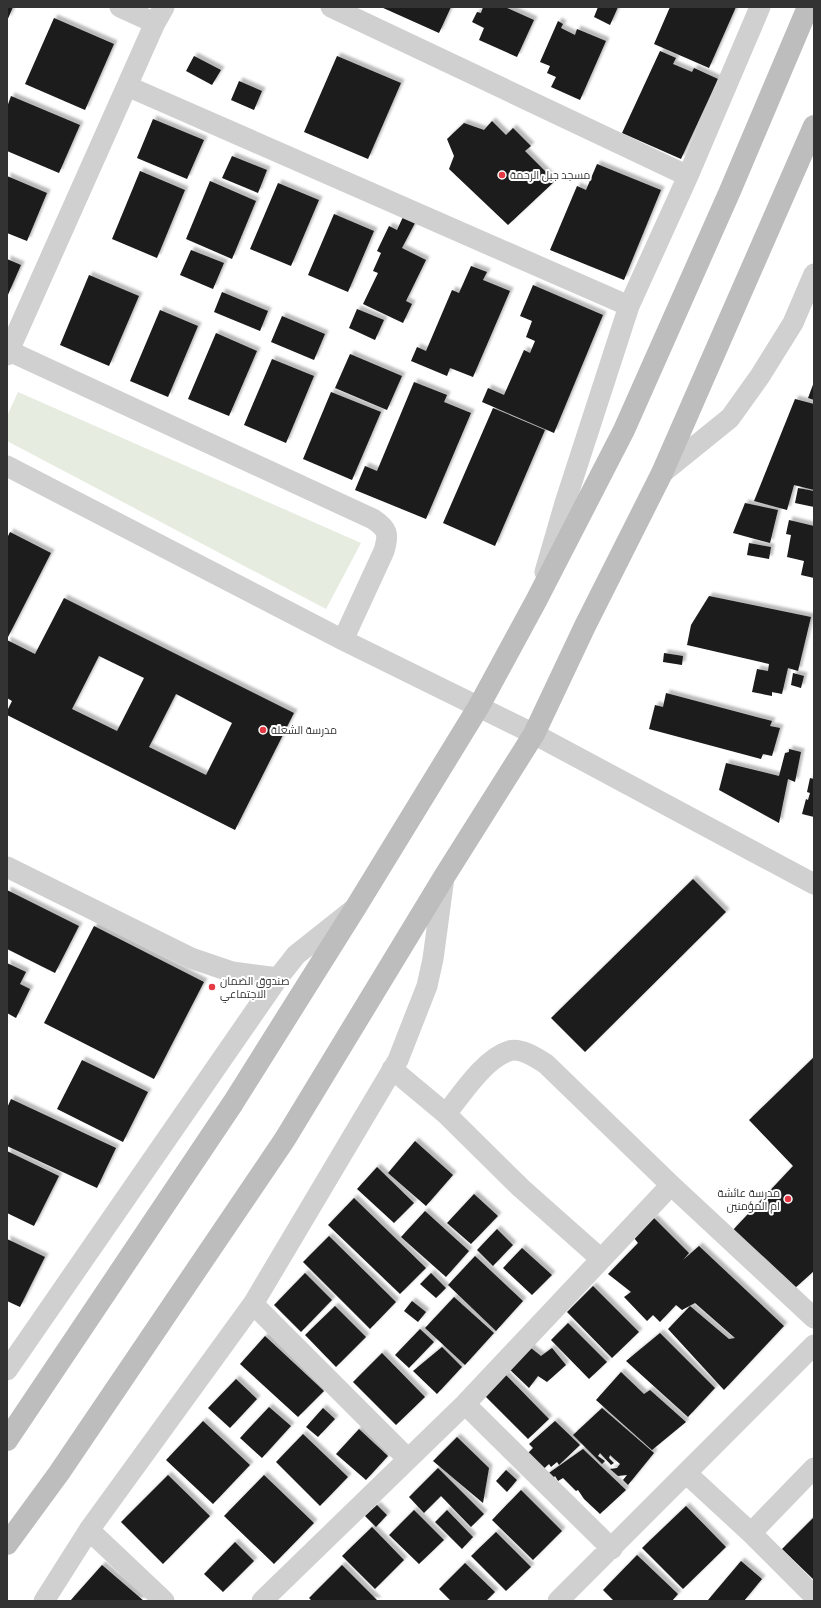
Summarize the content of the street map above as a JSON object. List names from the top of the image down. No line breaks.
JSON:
{"places":["مسجد جبل الرحمة","مدرسة الشعلة","صندوق الضمان الاجتماعي","مدرسة عائشة ام المؤمنين"]}
